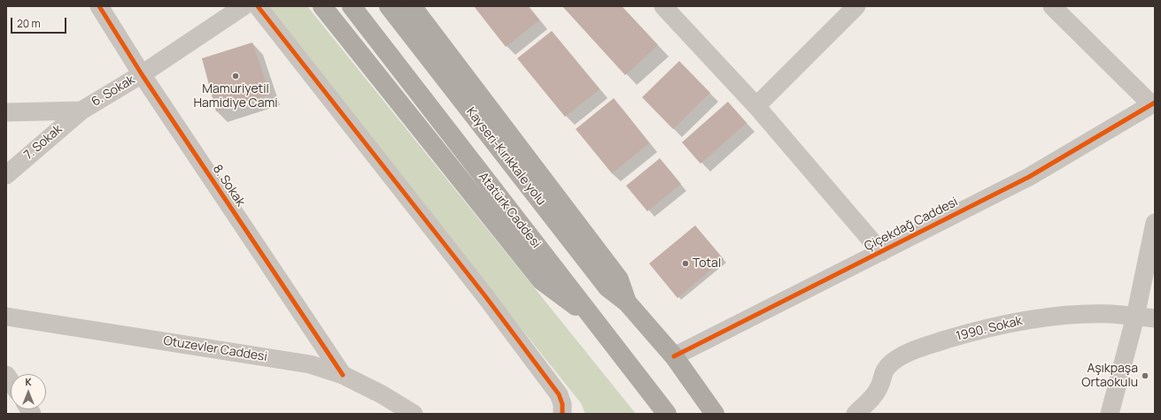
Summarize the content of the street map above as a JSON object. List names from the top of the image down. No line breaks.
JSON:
{"streets":{"highway":["Kayseri-Kırıkkale yolu","Atatürk Caddesi"],"street":["6. Sokak","7. Sokak","8. Sokak","Çiçekdağ Caddesi","1990. Sokak","Otuzevler Caddesi"]},"crossings":[["6. Sokak","7. Sokak"],["6. Sokak","8. Sokak"],["8. Sokak","Otuzevler Caddesi"]],"places":["Mamuriyetil Hamidiye Cami","Total","Aşıkpaşa Ortaokulu"],"scale_bar":"20 m","north":"top"}
